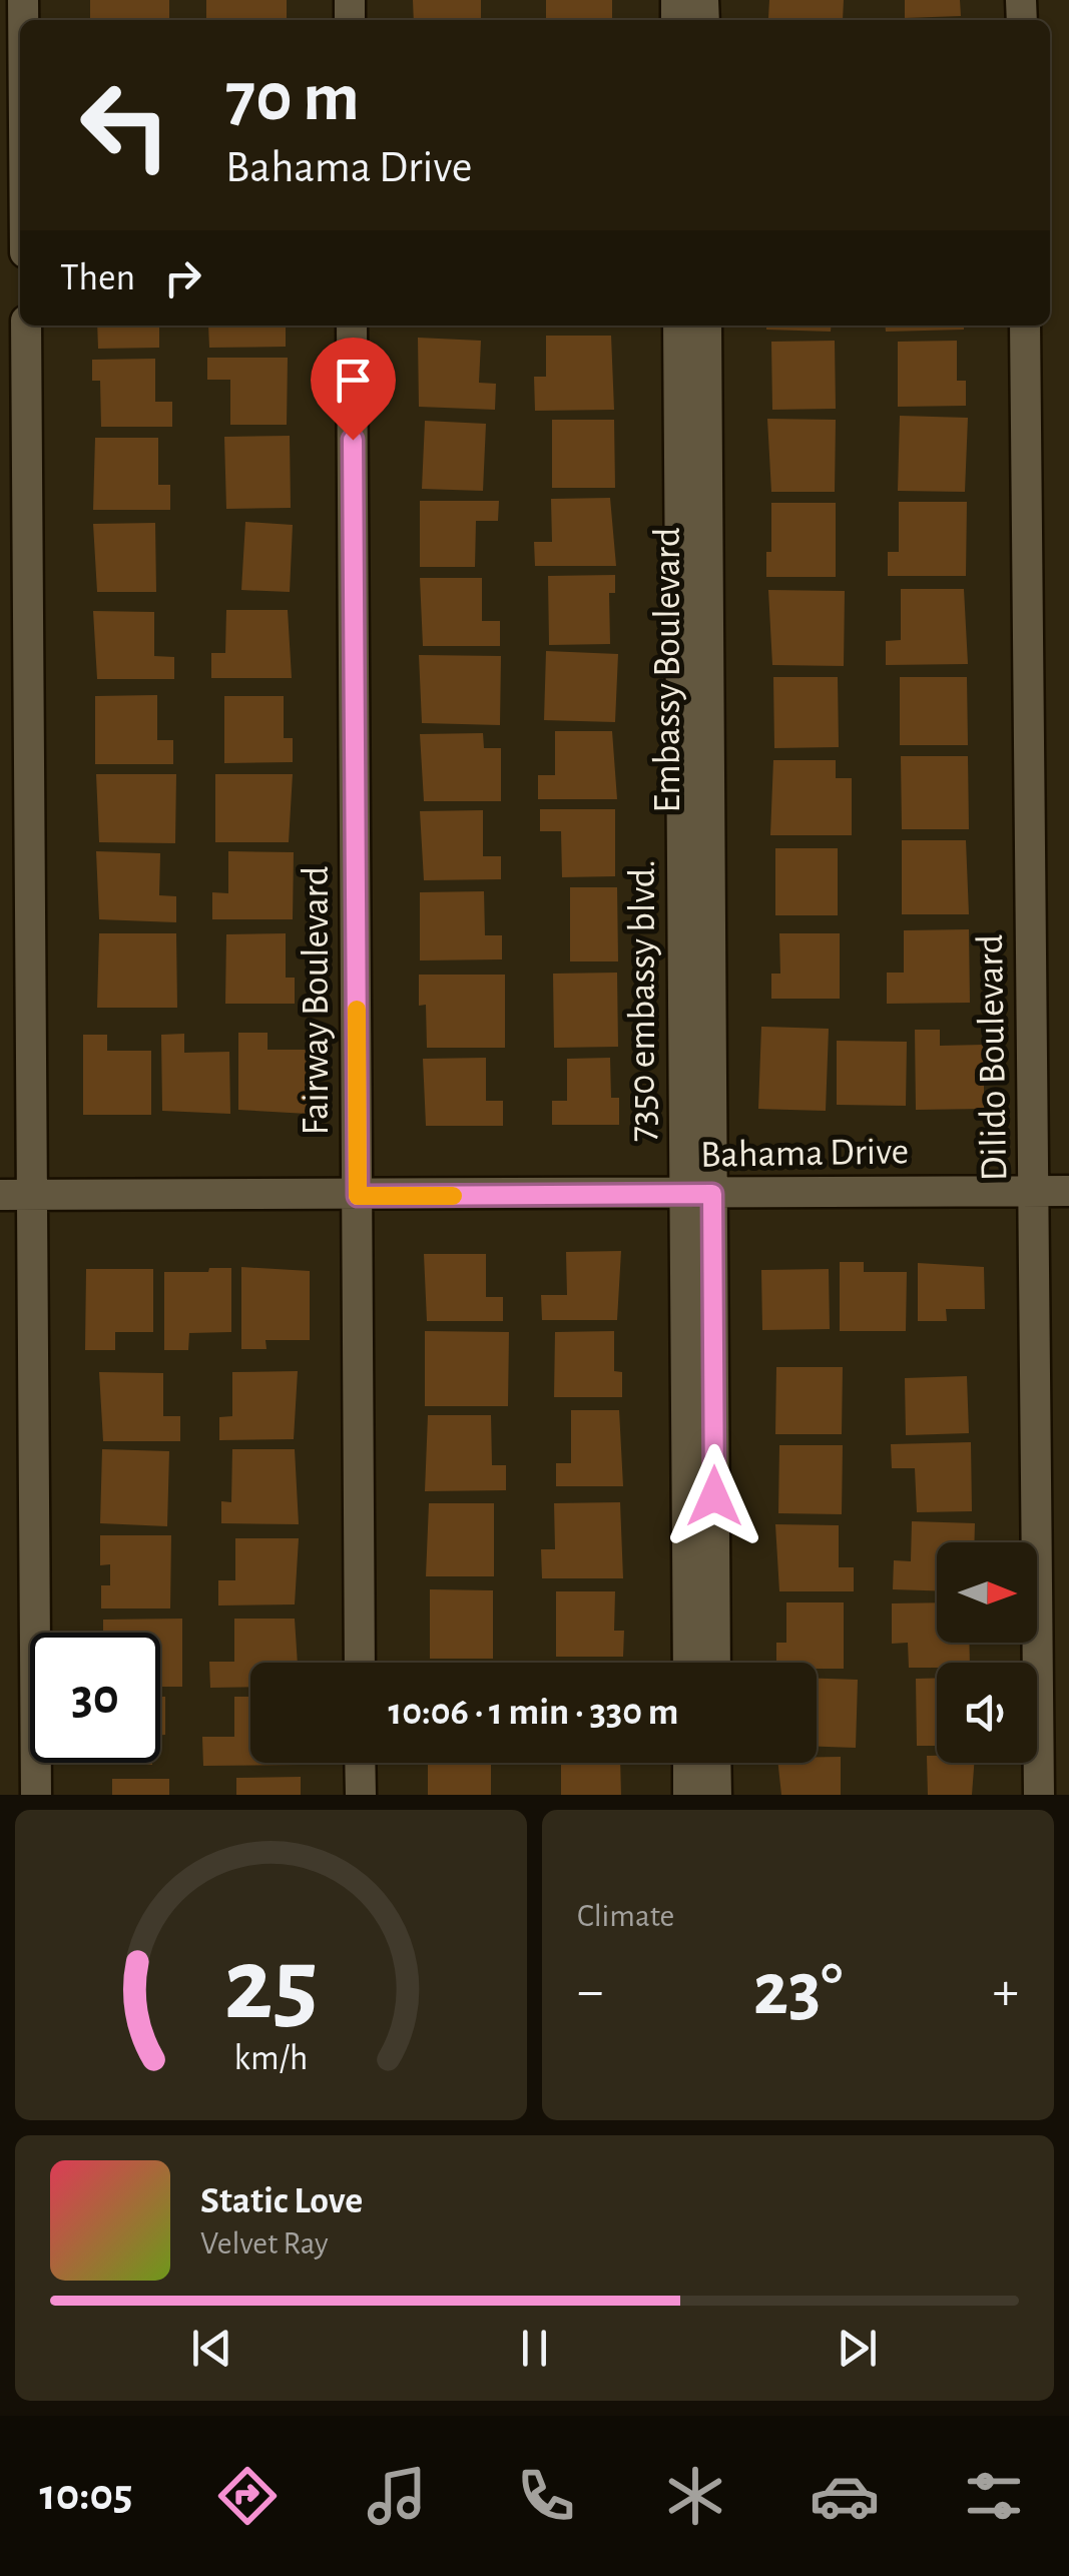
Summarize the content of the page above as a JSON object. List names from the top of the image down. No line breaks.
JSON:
{"streets":{"street":["Embassy Boulevard","Fairway Boulevard","7350 embassy blvd.","Dilido Boulevard","Bahama Drive"]},"crossings":[["Embassy Boulevard","7350 embassy blvd."],["Embassy Boulevard","Bahama Drive"],["Fairway Boulevard","Bahama Drive"],["7350 embassy blvd.","Bahama Drive"],["Dilido Boulevard","Bahama Drive"]],"north":"right","page":{"turn":["70 m","Bahama Drive"],"then":"Then","limit":"30","trip":"10:06 · 1 min · 330 m","tile":"Climate","heat":["−","23°","+"],"song":["Static Love","Velvet Ray"],"tabs":"10:05","gauge":["25","km/h"]}}
